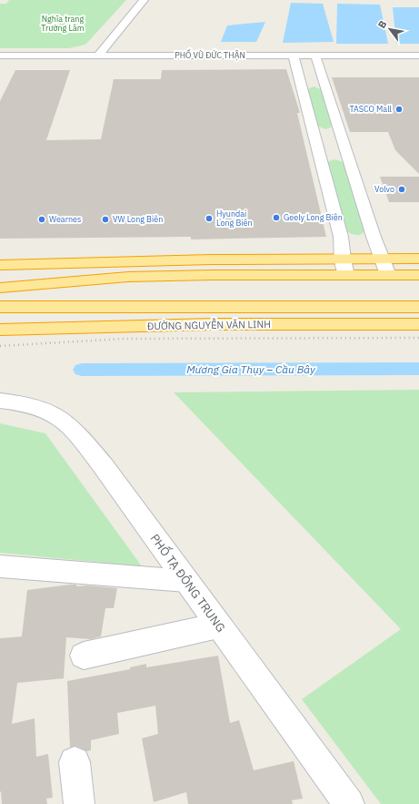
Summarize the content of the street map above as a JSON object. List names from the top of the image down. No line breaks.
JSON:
{"streets":{"highway":["ĐƯỜNG NGUYỄN VĂN LINH"],"street":["PHỐ VŨ ĐỨC THẬN","PHỐ TẠ ĐÔNG TRUNG"]},"water":["Mương Gia Thụy – Cầu Bây"],"parks":["Nghĩa trang Trường Lâm"],"places":["TASCO Mall","Volvo","Geely Long Biên","Hyundai Long Biên","Wearnes","VW Long Biên"],"north":"top left"}
